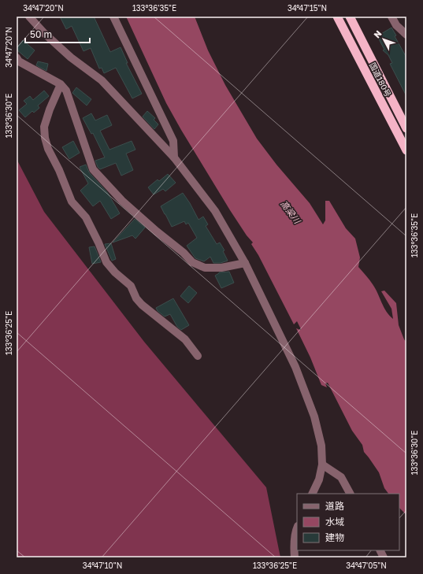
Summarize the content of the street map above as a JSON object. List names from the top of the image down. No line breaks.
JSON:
{"streets":{"highway":["国道180号"]},"water":["高梁川"],"legend":["道路","水域","建物"],"scale_bar":"50 m","north":"top left","coordinates":["34°47'20\"N","133°36'35\"E","34°47'15\"N","133°36'30\"E","133°36'25\"E","34°47'10\"N","34°47'05\"N"]}
